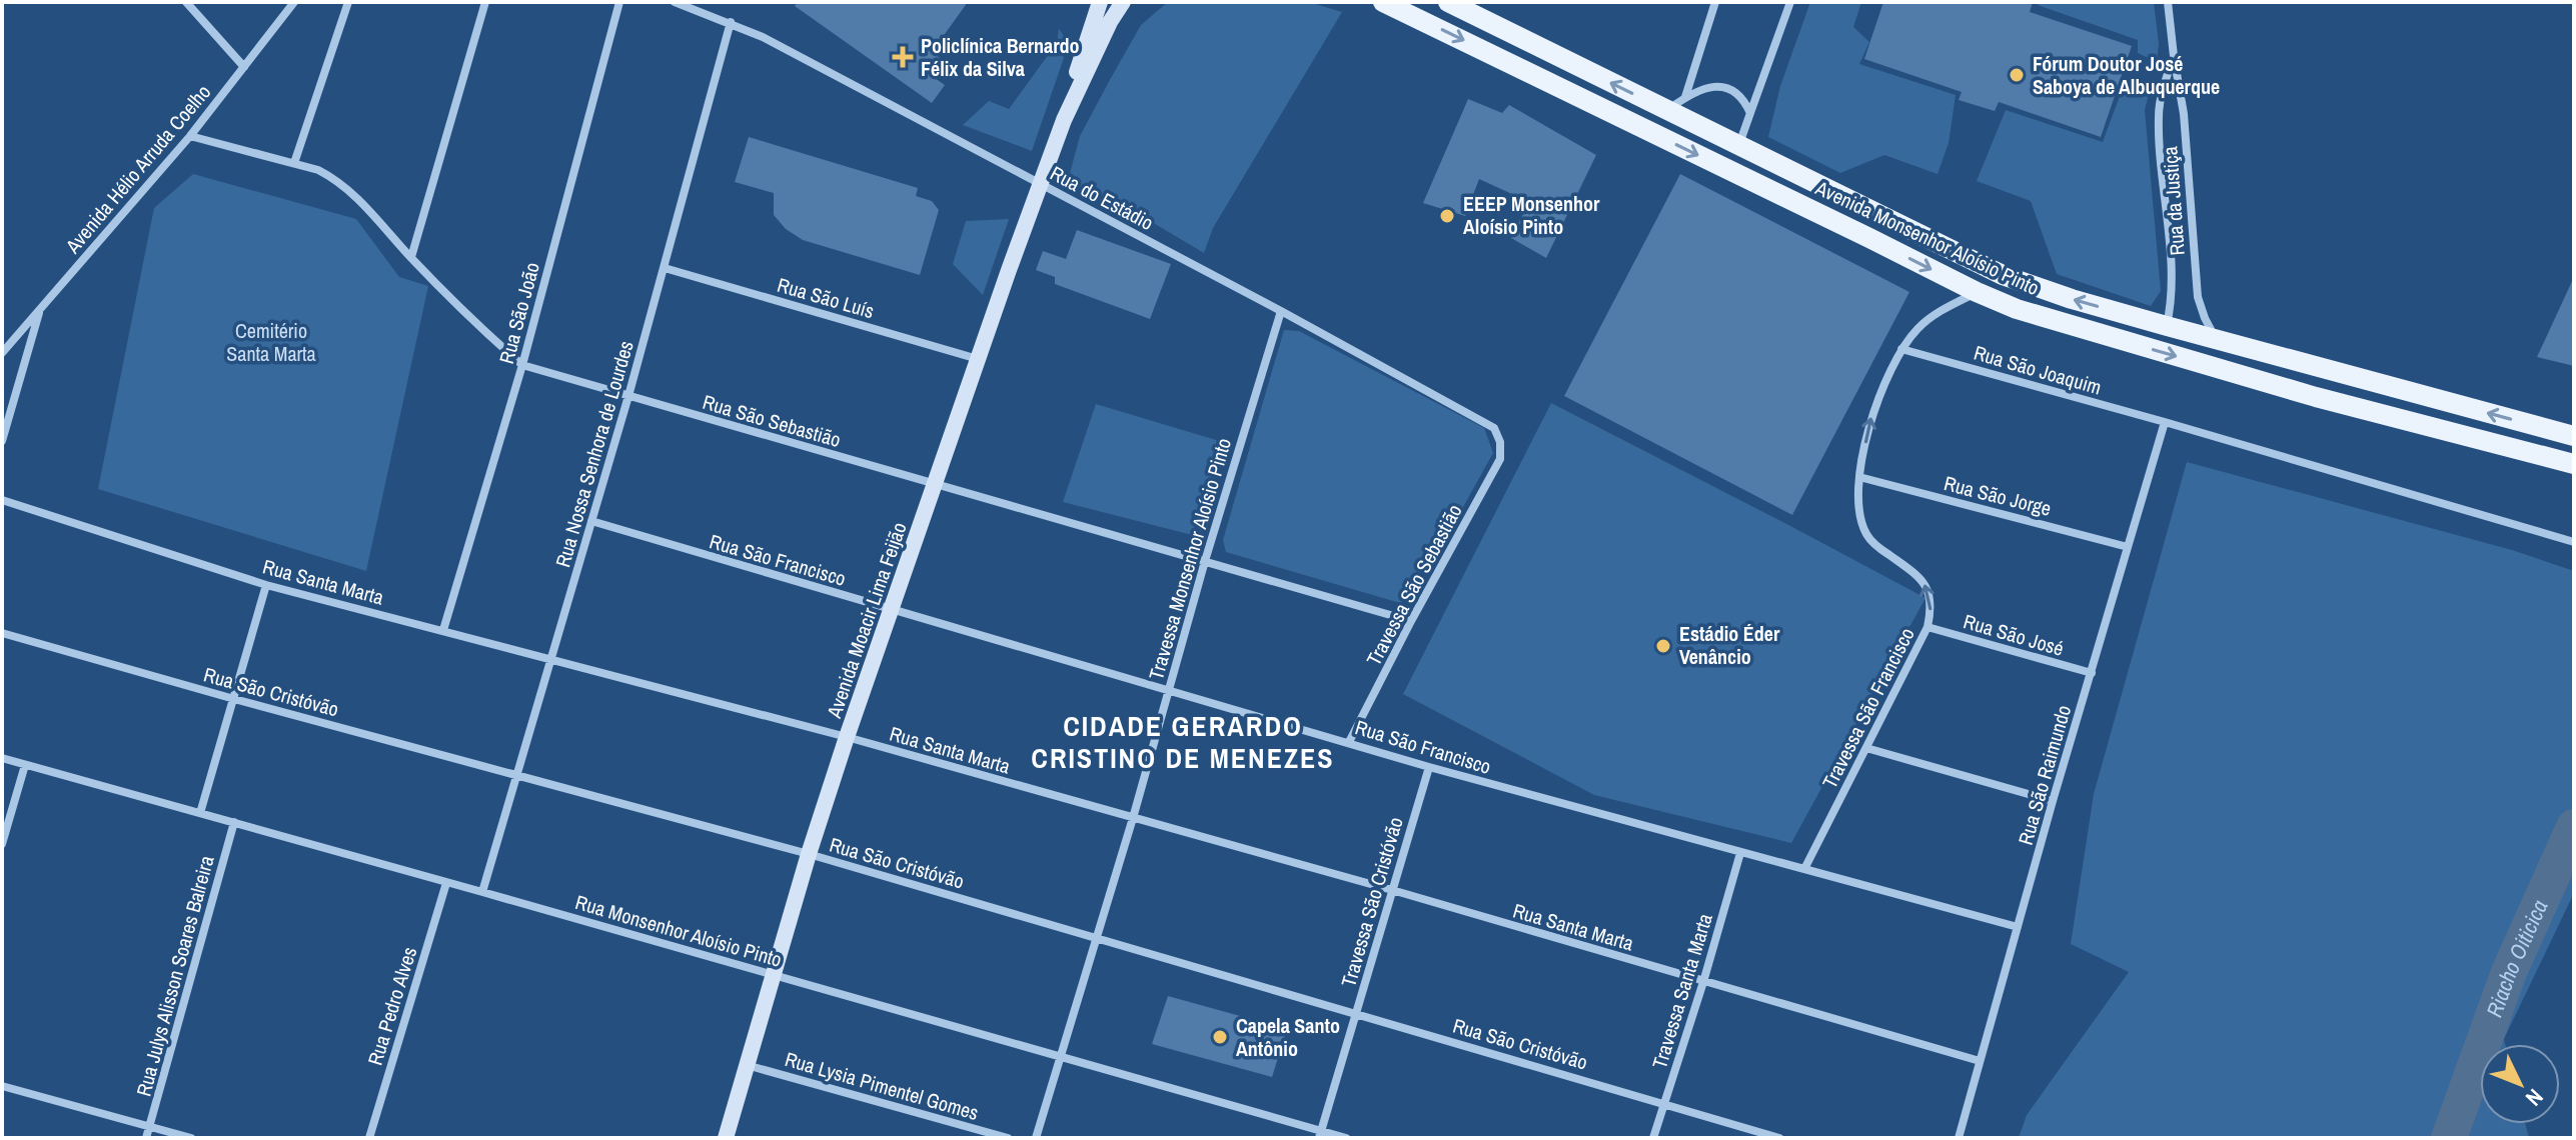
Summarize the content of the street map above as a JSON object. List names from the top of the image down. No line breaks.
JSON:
{"streets":{"main road":["Avenida Monsenhor Aloísio Pinto","Avenida Moacir Lima Feijão"],"street":["Avenida Hélio Arruda Coelho","Rua do Estádio","Rua da Justiça","Rua São Luís","Rua São João","Rua São Joaquim","Rua São Sebastião","Rua Nossa Senhora de Lourdes","Rua São Jorge","Travessa Monsenhor Aloísio Pinto","Rua São Francisco","Rua Santa Marta","Travessa São Sebastião","Rua São José","Rua São Cristóvão","Travessa São Francisco","Rua São Raimundo","Travessa São Cristóvão","Rua Monsenhor Aloísio Pinto","Rua Julys Alisson Soares Balreira","Travessa Santa Marta","Rua Pedro Alves","Rua Lysia Pimentel Gomes"]},"crossings":[["Avenida Hélio Arruda Coelho","Rua São Sebastião"],["Rua do Estádio","Rua Nossa Senhora de Lourdes"],["Rua do Estádio","Travessa Monsenhor Aloísio Pinto"],["Rua do Estádio","Travessa São Sebastião"],["Rua do Estádio","Avenida Moacir Lima Feijão"],["Rua da Justiça","Avenida Monsenhor Aloísio Pinto"],["Rua São Luís","Rua Nossa Senhora de Lourdes"],["Rua São Luís","Avenida Moacir Lima Feijão"],["Rua São João","Rua São Sebastião"],["Rua São João","Rua Santa Marta"],["Rua São Joaquim","Rua São Raimundo"],["Rua São Sebastião","Rua Nossa Senhora de Lourdes"],["Rua São Sebastião","Travessa Monsenhor Aloísio Pinto"],["Rua São Sebastião","Travessa São Sebastião"],["Rua São Sebastião","Avenida Moacir Lima Feijão"],["Rua Nossa Senhora de Lourdes","Rua São Francisco"],["Rua Nossa Senhora de Lourdes","Rua Santa Marta"],["Rua Nossa Senhora de Lourdes","Rua São Cristóvão"],["Rua Nossa Senhora de Lourdes","Rua Monsenhor Aloísio Pinto"],["Rua São Jorge","Travessa São Francisco"],["Rua São Jorge","Rua São Raimundo"],["Travessa Monsenhor Aloísio Pinto","Rua São Francisco"],["Travessa Monsenhor Aloísio Pinto","Rua Santa Marta"],["Travessa Monsenhor Aloísio Pinto","Rua São Cristóvão"],["Travessa Monsenhor Aloísio Pinto","Rua Monsenhor Aloísio Pinto"],["Rua São Francisco","Travessa São Sebastião"],["Rua São Francisco","Avenida Moacir Lima Feijão"],["Rua São Francisco","Travessa São Francisco"],["Rua São Francisco","Rua São Raimundo"],["Rua São Francisco","Travessa São Cristóvão"],["Rua São Francisco","Travessa Santa Marta"],["Rua Santa Marta","Avenida Moacir Lima Feijão"],["Rua Santa Marta","Rua São Raimundo"],["Rua Santa Marta","Travessa São Cristóvão"],["Rua Santa Marta","Travessa Santa Marta"],["Avenida Moacir Lima Feijão","Rua São Cristóvão"],["Avenida Moacir Lima Feijão","Rua Monsenhor Aloísio Pinto"],["Avenida Moacir Lima Feijão","Rua Lysia Pimentel Gomes"],["Rua São José","Travessa São Francisco"],["Rua São José","Rua São Raimundo"],["Rua São Cristóvão","Travessa São Cristóvão"],["Rua São Cristóvão","Travessa Santa Marta"],["Travessa São Cristóvão","Rua Monsenhor Aloísio Pinto"],["Rua Monsenhor Aloísio Pinto","Rua Julys Alisson Soares Balreira"],["Rua Monsenhor Aloísio Pinto","Rua Pedro Alves"]],"one_way":["Travessa São Francisco"],"districts":["CIDADE GERARDO CRISTINO DE MENEZES"],"water":["Riacho Oiticica"],"parks":["Cemitério Santa Marta"],"places":{"health":["Policlínica Bernardo Félix da Silva"],"other":["Fórum Doutor José Saboya de Albuquerque","EEEP Monsenhor Aloísio Pinto","Estádio Éder Venâncio","Capela Santo Antônio"]},"north":"bottom right"}
